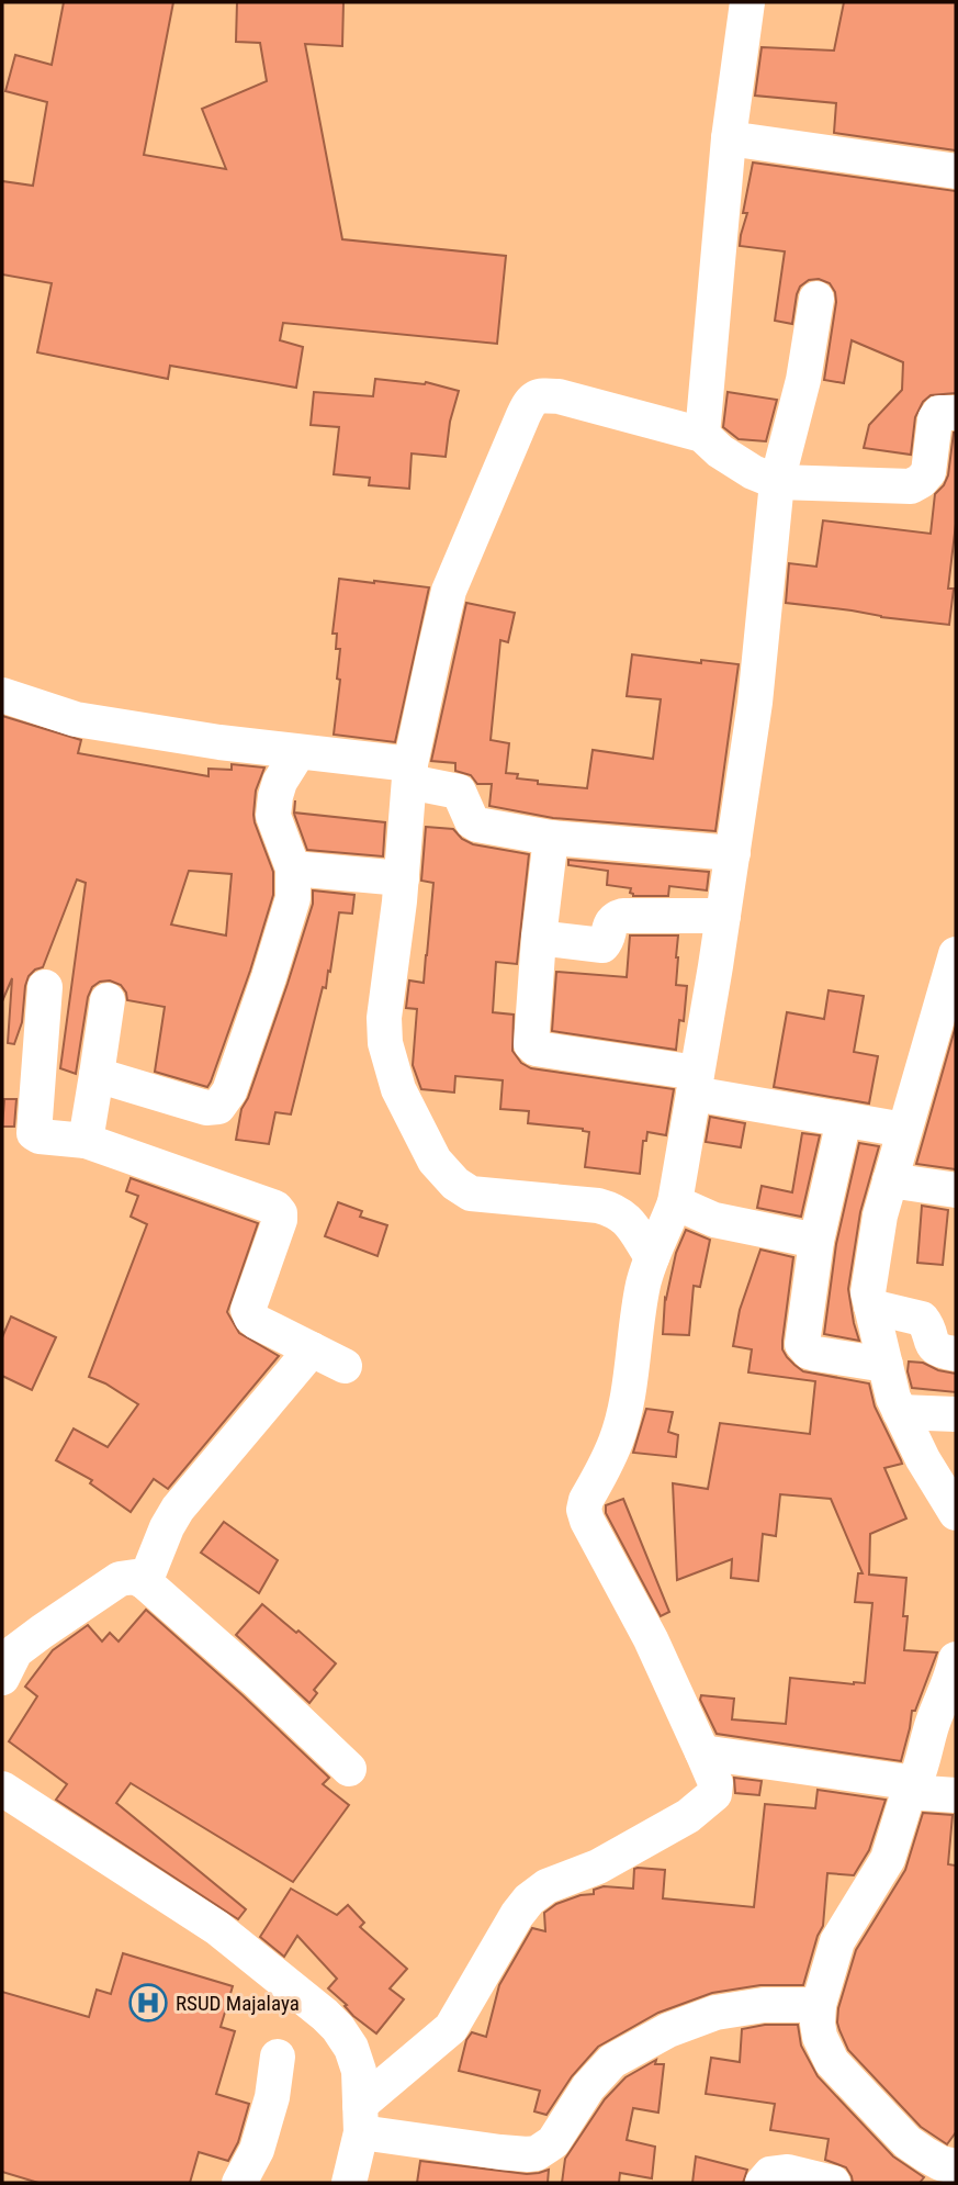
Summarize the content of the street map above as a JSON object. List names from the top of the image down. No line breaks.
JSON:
{"places":{"hospital":["RSUD Majalaya"]}}
